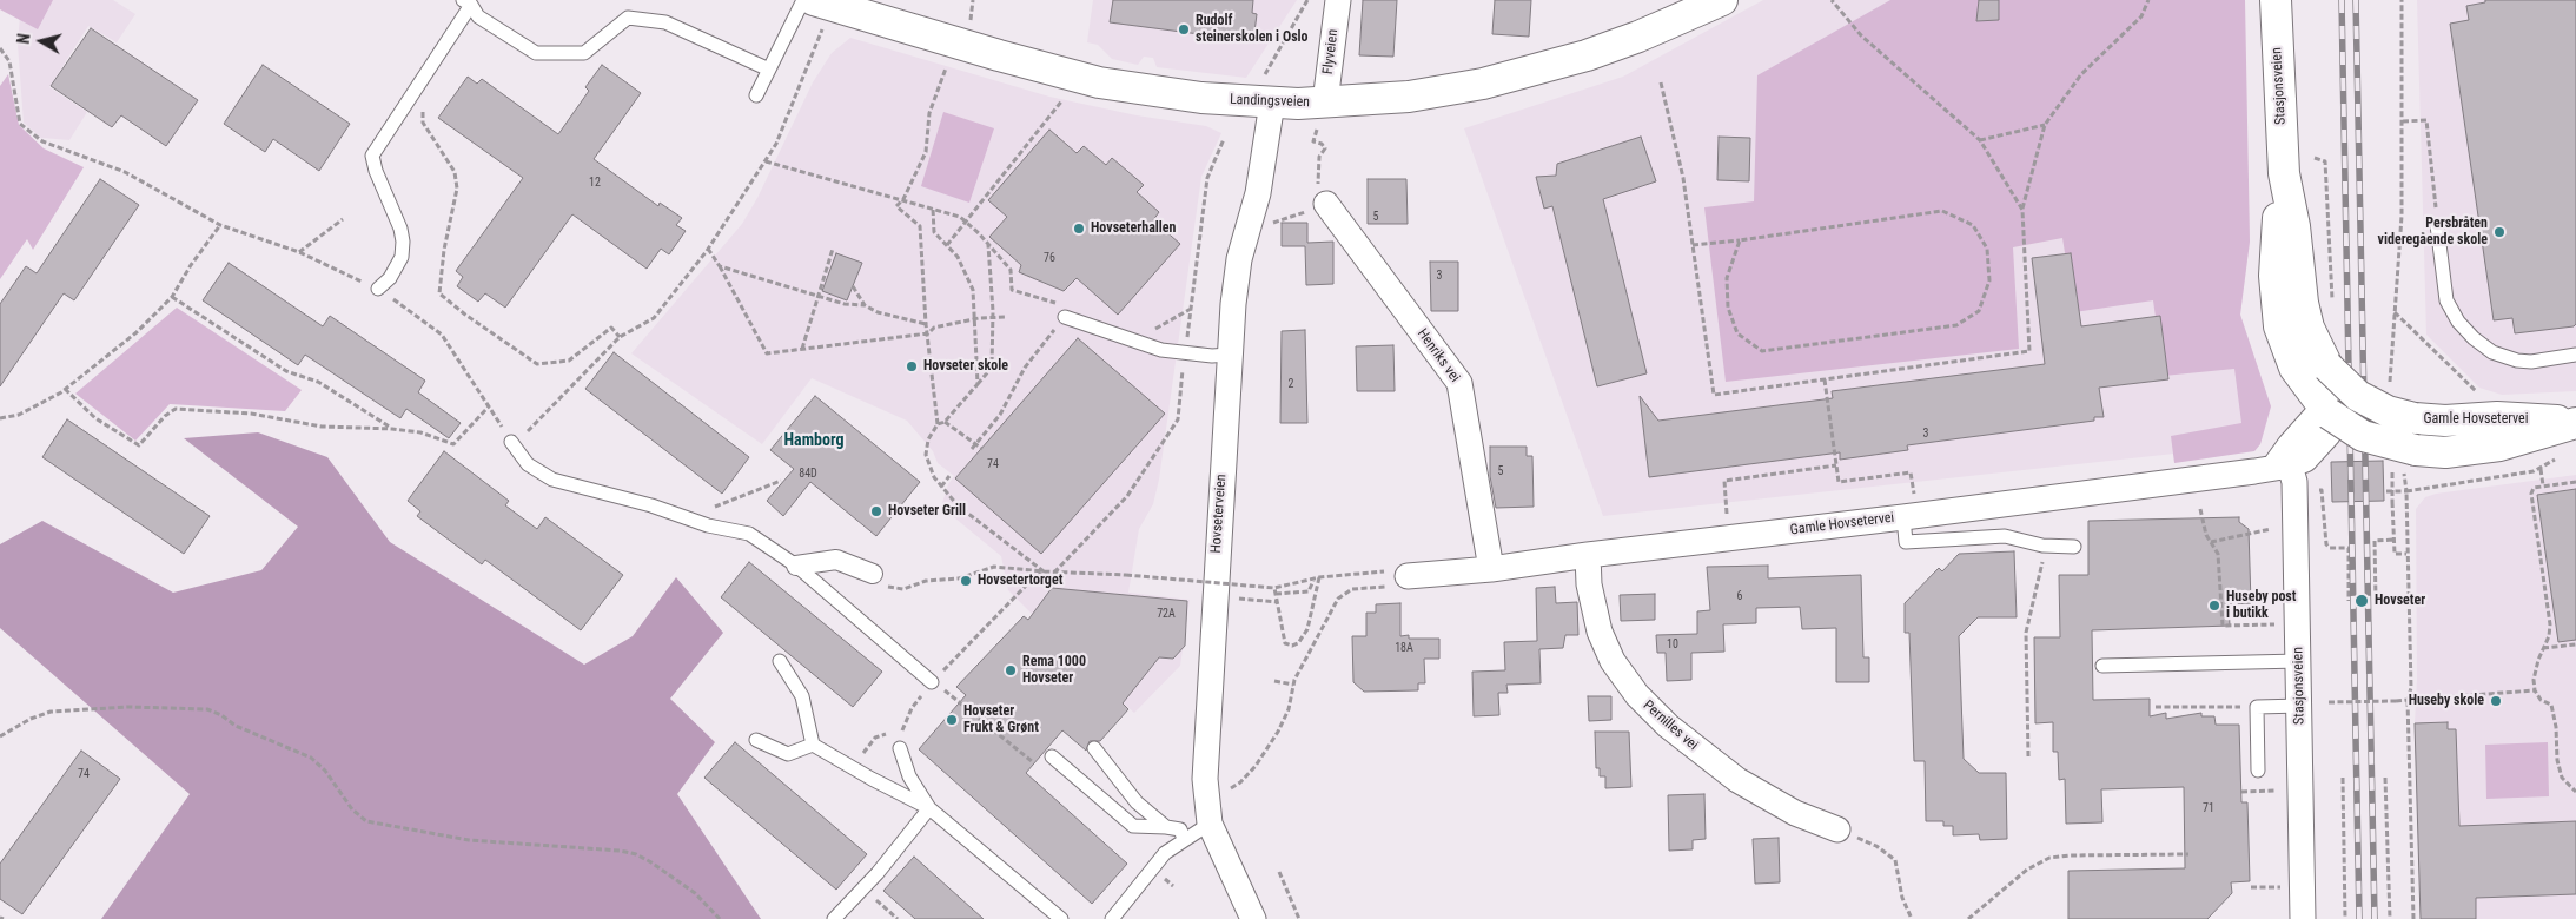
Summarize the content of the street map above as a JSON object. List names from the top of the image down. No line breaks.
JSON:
{"streets":{"street":["Flyveien","Stasjonsveien","Landingsveien","Henriks vei","Gamle Hovsetervei","Hovseterveien","Pernilles vei"]},"crossings":[["Flyveien","Landingsveien"],["Stasjonsveien","Gamle Hovsetervei"],["Landingsveien","Hovseterveien"],["Henriks vei","Gamle Hovsetervei"],["Gamle Hovsetervei","Pernilles vei"]],"districts":["Hamborg"],"places":["Rudolf steinerskolen i Oslo","Hovseterhallen","Persbråten videregående skole","Hovseter skole","Hovseter Grill","Hovsetertorget","Hovseter","Huseby post i butikk","Rema 1000 Hovseter","Huseby skole","Hovseter Frukt & Grønt"],"house_numbers":["12","5","76","3","2","3","74","5","84D","6","72A","10","18A","74","71"],"north":"left"}
